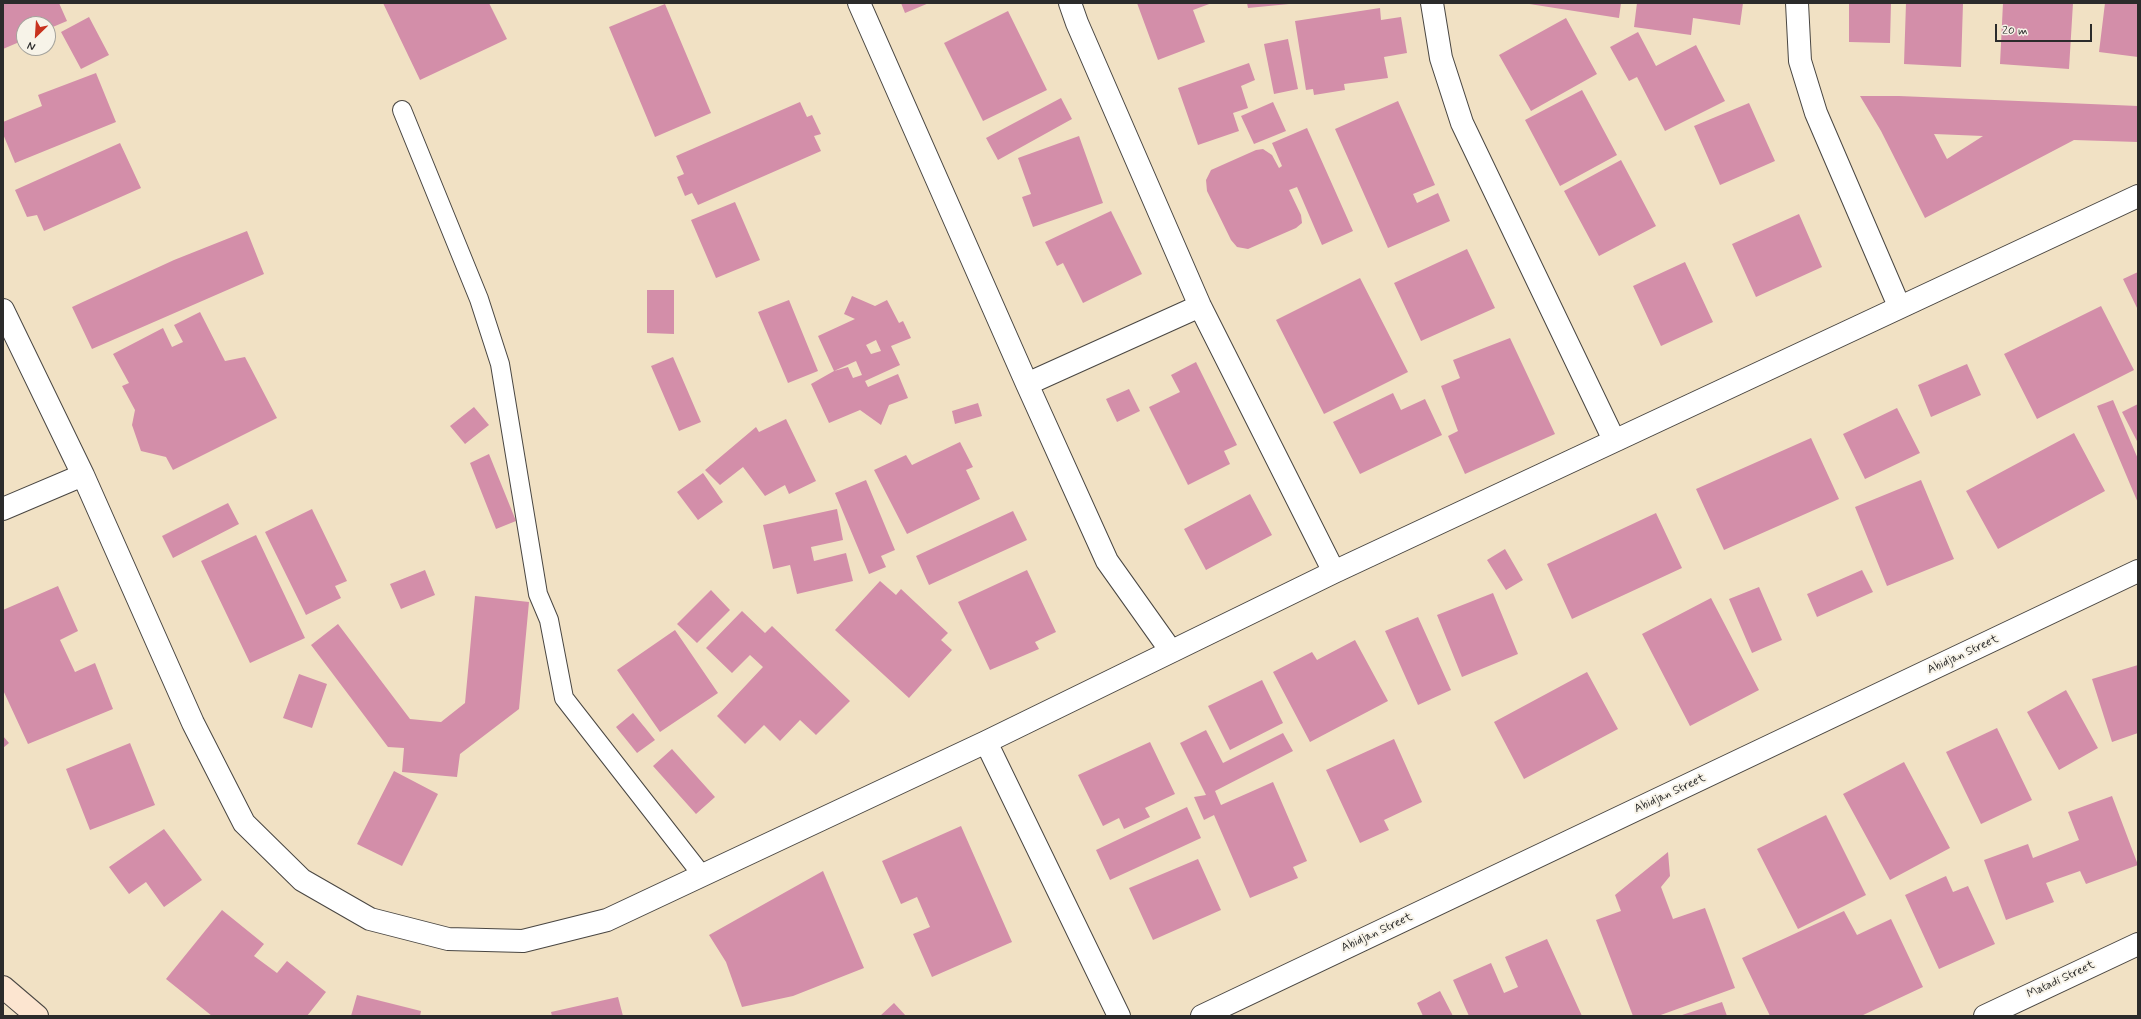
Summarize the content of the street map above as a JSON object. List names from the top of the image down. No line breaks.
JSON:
{"streets":{"street":["Abidjan Street","Matadi Street"]},"scale_bar":"20 m","north":"bottom left"}
